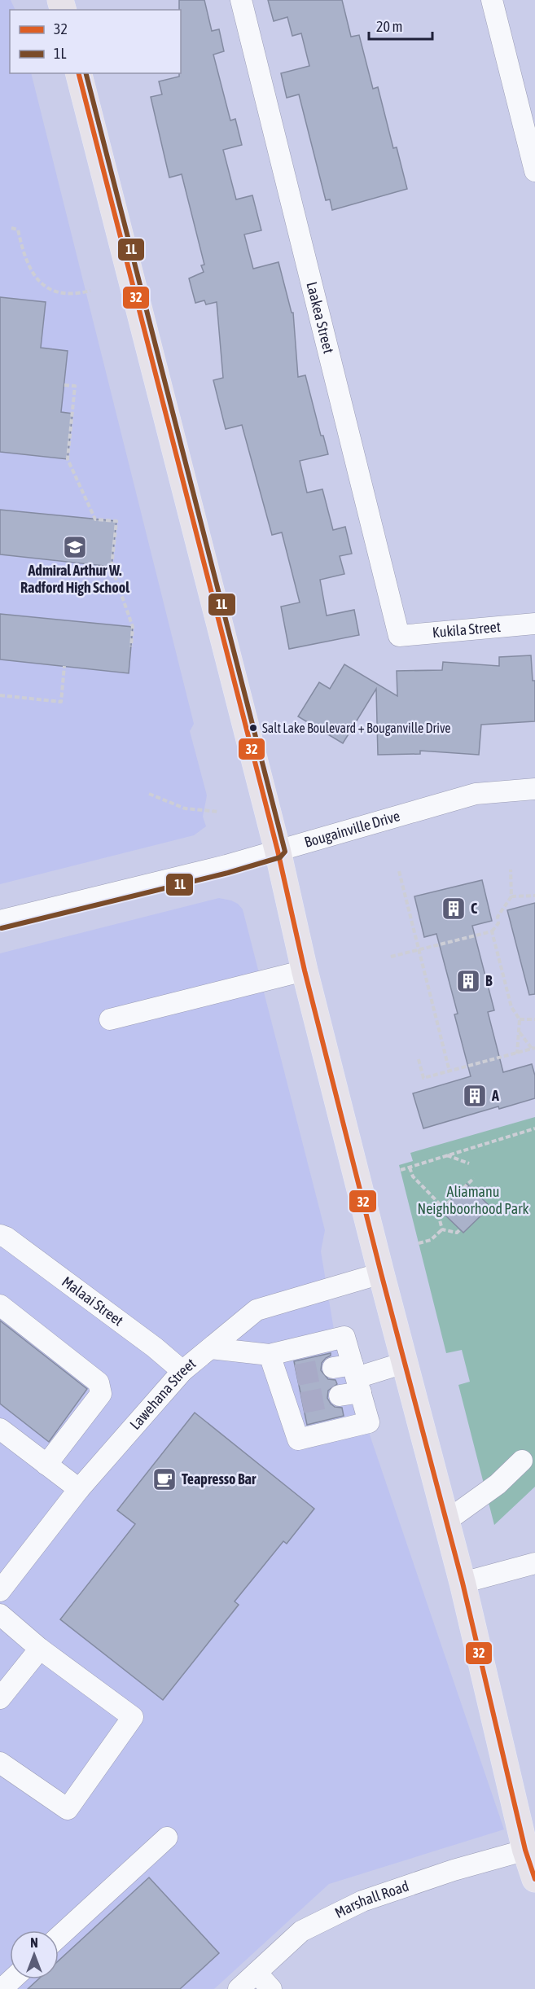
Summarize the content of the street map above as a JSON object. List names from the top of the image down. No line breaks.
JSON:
{"streets":{"street":["Laakea Street","Kukila Street","Bougainville Drive","Malaai Street","Lawehana Street","Marshall Road"]},"crossings":[["Laakea Street","Kukila Street"],["Malaai Street","Lawehana Street"]],"parks":["Aliamanu Neighboorhood Park"],"places":{"school or university":["Admiral Arthur W. Radford High School"],"other":["Salt Lake Boulevard + Bouganville Drive"],"building":["C","B","A"],"cafe":["Teapresso Bar"]},"lines":["transit line 32","transit line 1L"],"legend":["32","1L"],"scale_bar":"20 m","north":"top"}
